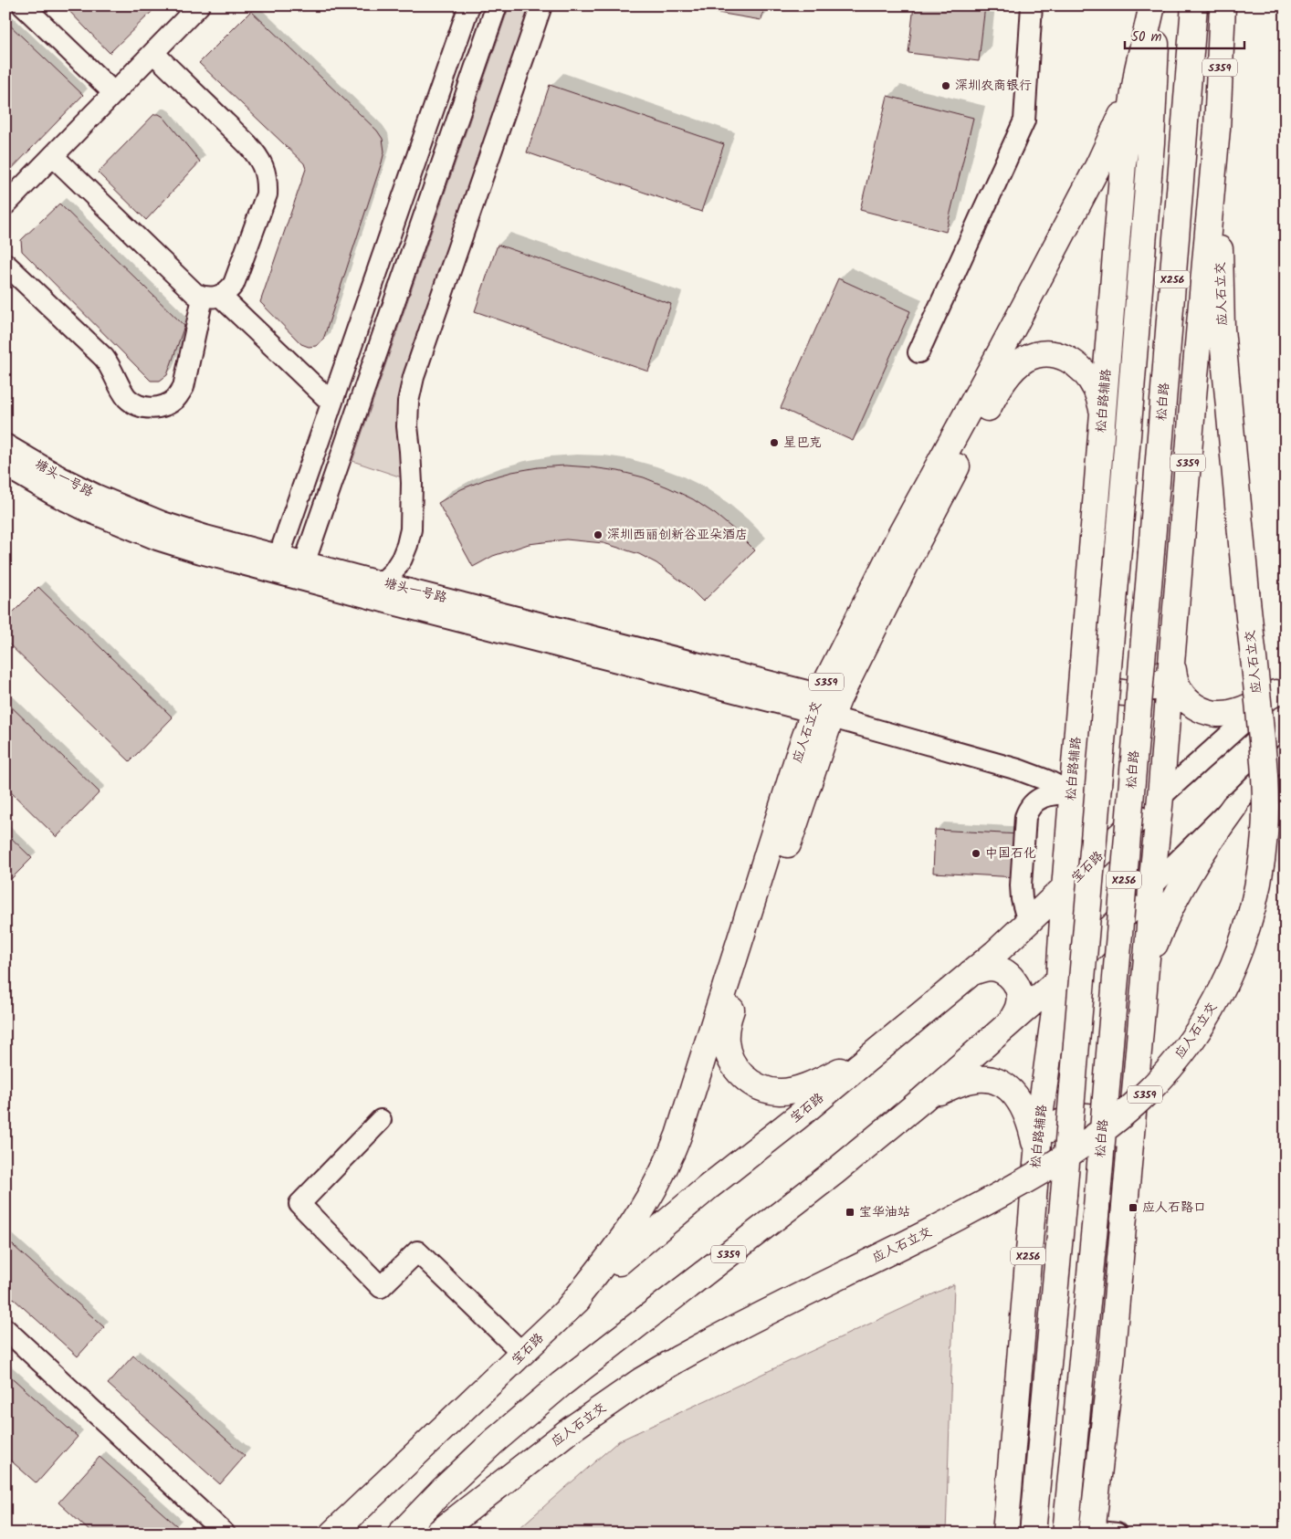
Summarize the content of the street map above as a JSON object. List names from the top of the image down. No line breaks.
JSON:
{"streets":{"main road":["S359","X256","应人石立交","松白路辅路","松白路","宝石路"],"street":["塘头一号路"]},"crossings":[["S359","X256"],["S359","应人石立交"],["S359","松白路辅路"],["S359","宝石路"],["应人石立交","松白路辅路"],["应人石立交","塘头一号路"],["应人石立交","宝石路"],["松白路辅路","宝石路"]],"places":{"other":["深圳农商银行","星巴克","深圳西丽创新谷亚朵酒店","中国石化"],"transit":["应人石路口","宝华油站"]},"scale_bar":"50 m"}
